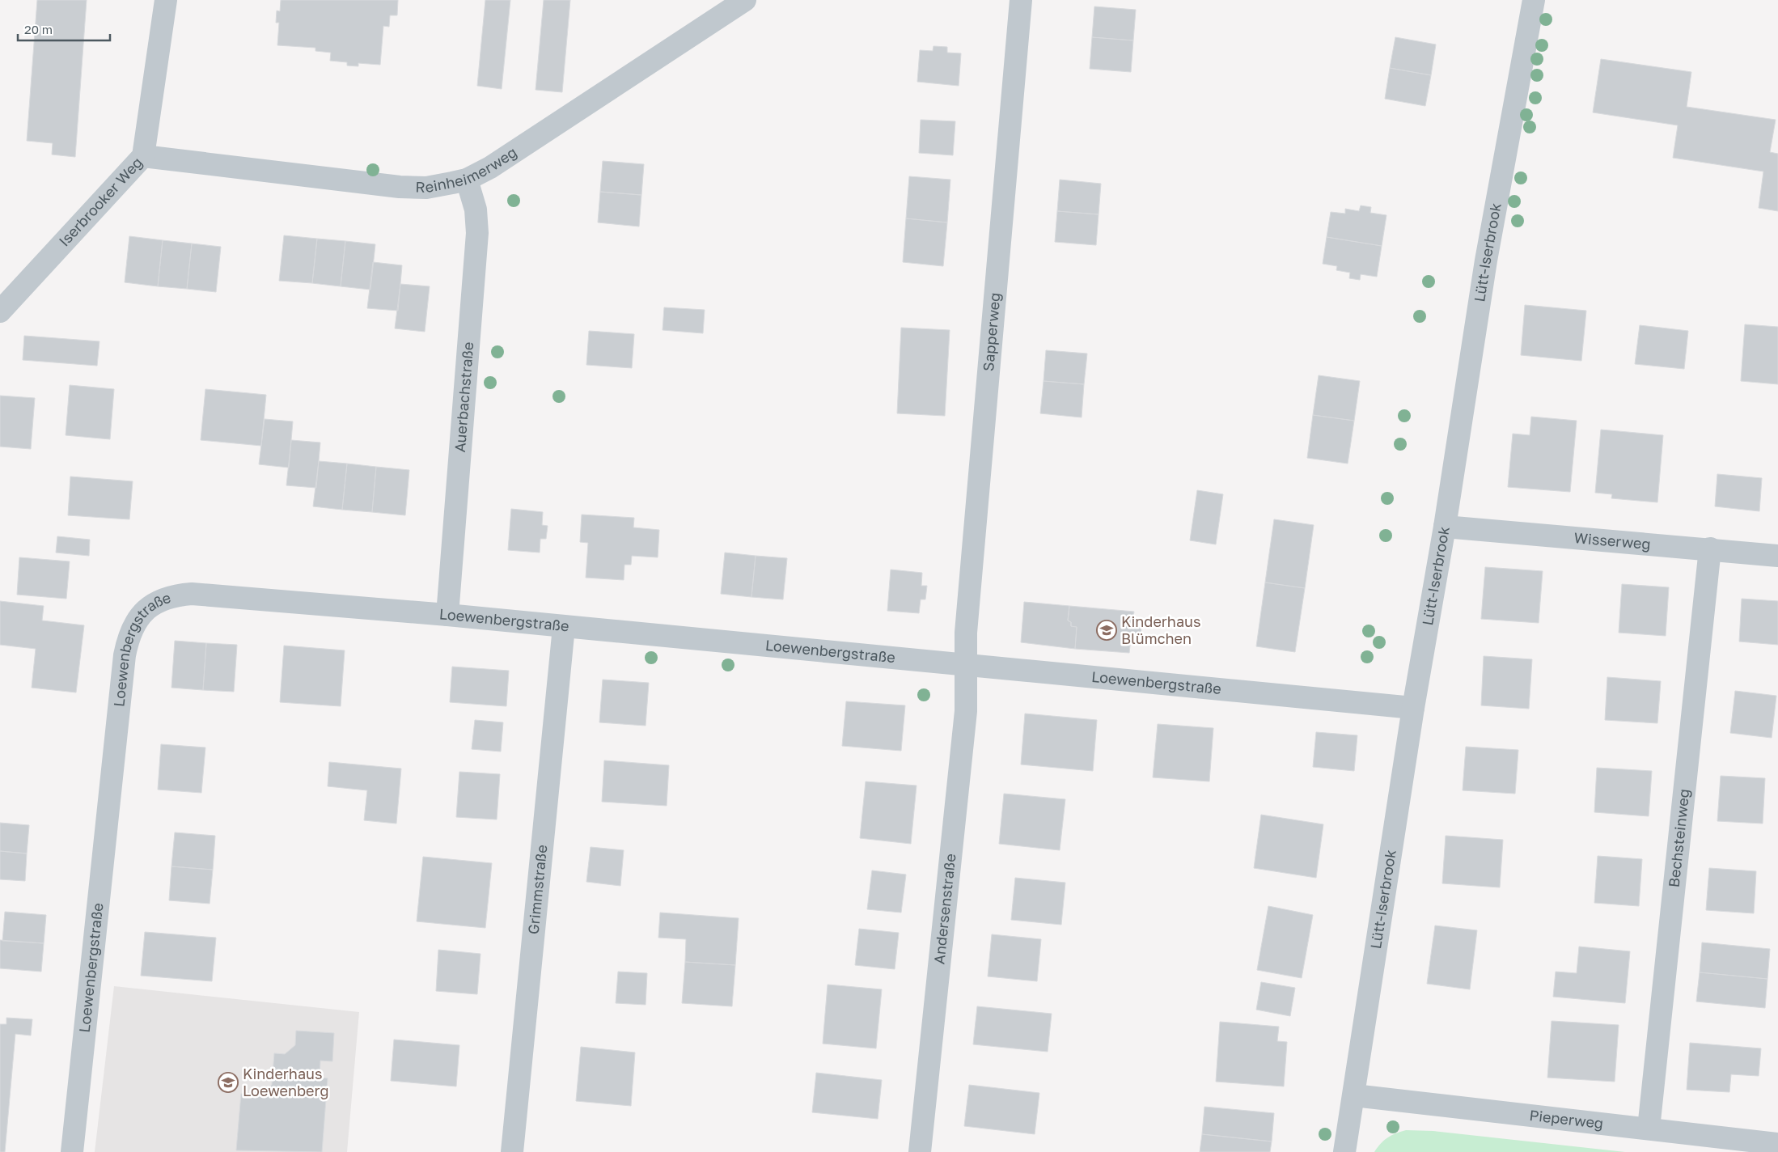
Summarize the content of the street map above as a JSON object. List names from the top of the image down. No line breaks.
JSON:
{"streets":{"street":["Reinheimerweg","Iserbrooker Weg","Lütt-Iserbrook","Sapperweg","Auerbachstraße","Wisserweg","Loewenbergstraße","Bechsteinweg","Grimmstraße","Andersenstraße","Pieperweg"]},"crossings":[["Reinheimerweg","Iserbrooker Weg"],["Reinheimerweg","Auerbachstraße"],["Lütt-Iserbrook","Wisserweg"],["Lütt-Iserbrook","Loewenbergstraße"],["Lütt-Iserbrook","Pieperweg"],["Sapperweg","Loewenbergstraße"],["Sapperweg","Andersenstraße"],["Auerbachstraße","Loewenbergstraße"],["Wisserweg","Bechsteinweg"],["Loewenbergstraße","Grimmstraße"],["Loewenbergstraße","Andersenstraße"],["Bechsteinweg","Pieperweg"]],"places":{"school or university":["Kinderhaus Blümchen","Kinderhaus Loewenberg"]},"scale_bar":"20 m"}
